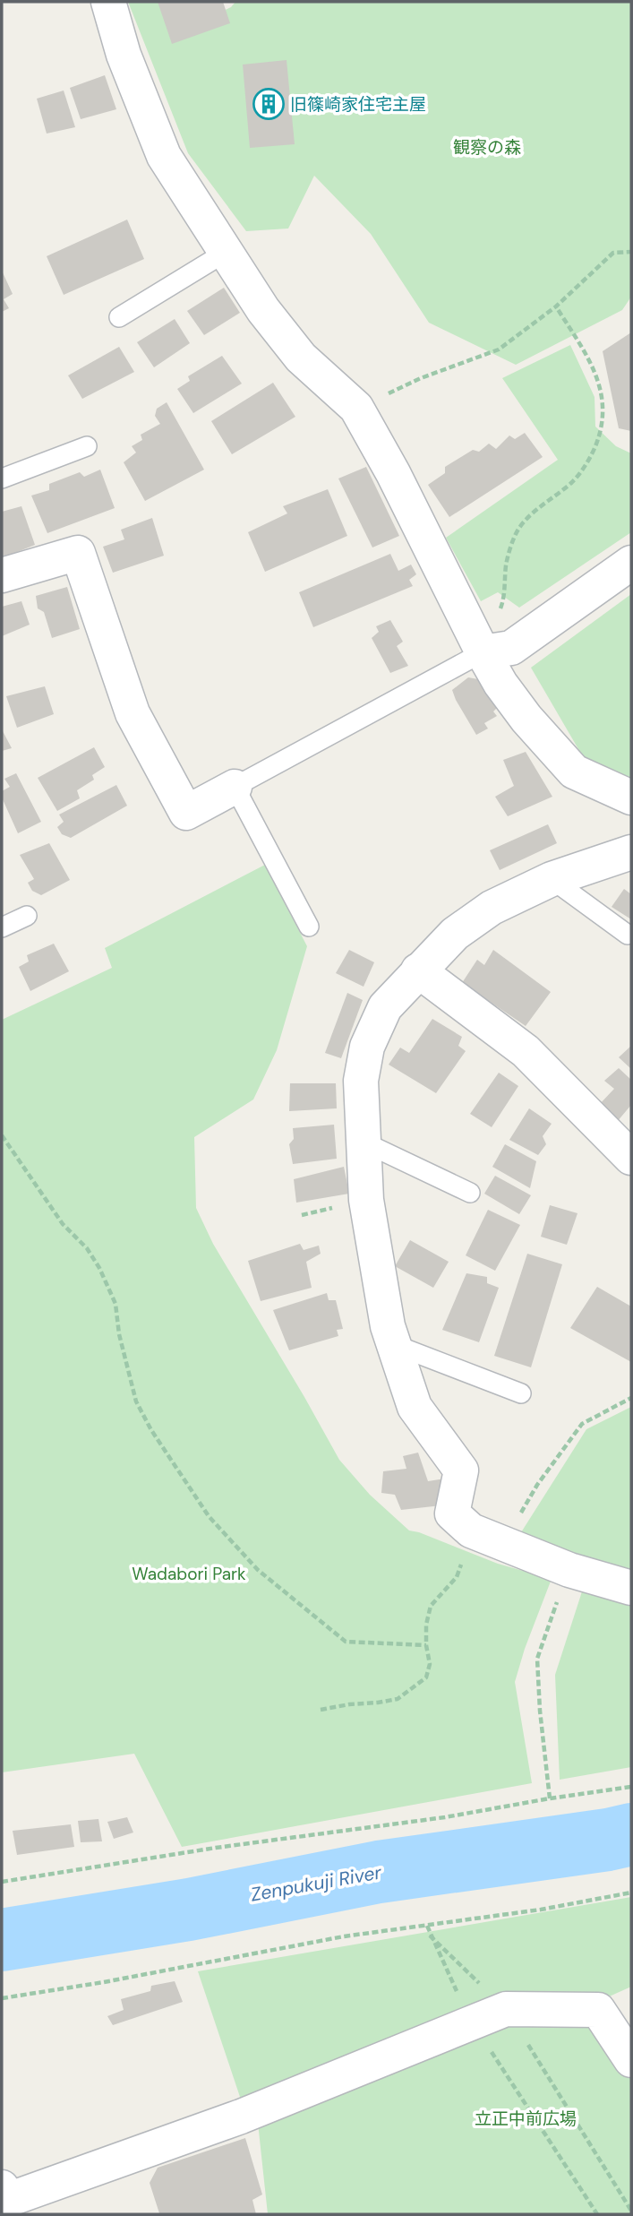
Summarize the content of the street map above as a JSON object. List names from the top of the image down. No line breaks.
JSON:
{"water":["Zenpukuji River"],"parks":["観察の森","Wadabori Park","立正中前広場"],"places":{"building":["旧篠崎家住宅主屋"]}}
